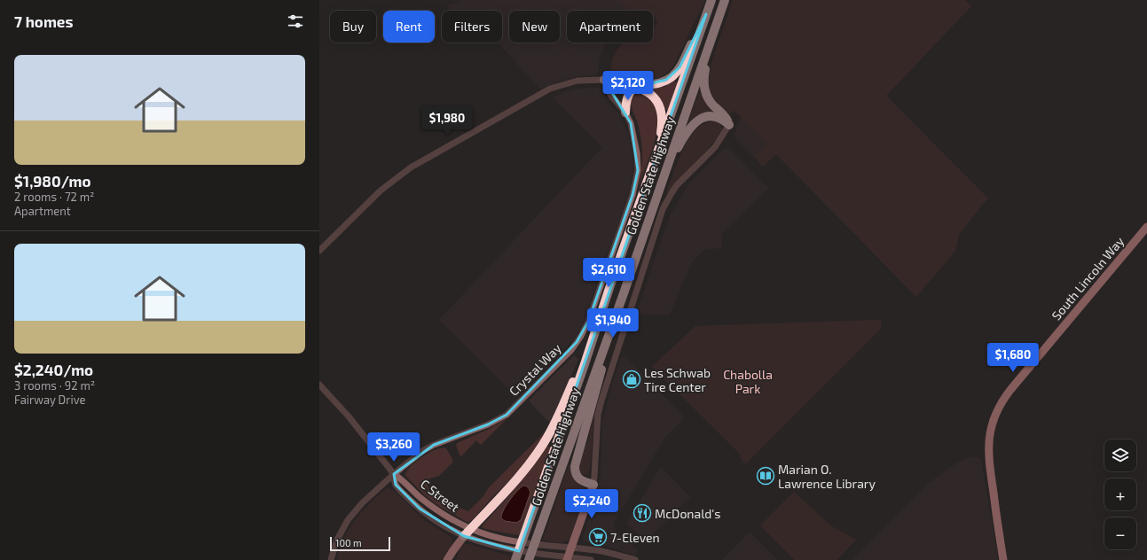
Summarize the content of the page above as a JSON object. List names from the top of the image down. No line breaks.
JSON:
{"streets":{"highway":["Golden State Highway"],"main road":["South Lincoln Way"],"street":["Crystal Way","C Street"]},"crossings":[["Crystal Way","C Street"]],"parks":["Chabolla Park"],"places":{"shop":["Les Schwab Tire Center"],"library":["Marian O. Lawrence Library"],"restaurant":["McDonald's"],"supermarket":["7-Eleven"]},"scale_bar":"100 m","page":{"heading":"7 homes","chip":["Buy","Rent","Filters","New","Apartment"],"list":[{"name":"$1,980/mo","note":"2 rooms · 72 m² · Apartment"},{"name":"$2,240/mo","note":"3 rooms · 92 m² · Fairway Drive"}],"price":["$2,120","$1,980","$2,610","$1,940","$1,680","$3,260","$2,240"],"map_buttons":["+","−"],"scale":"100 m"}}
